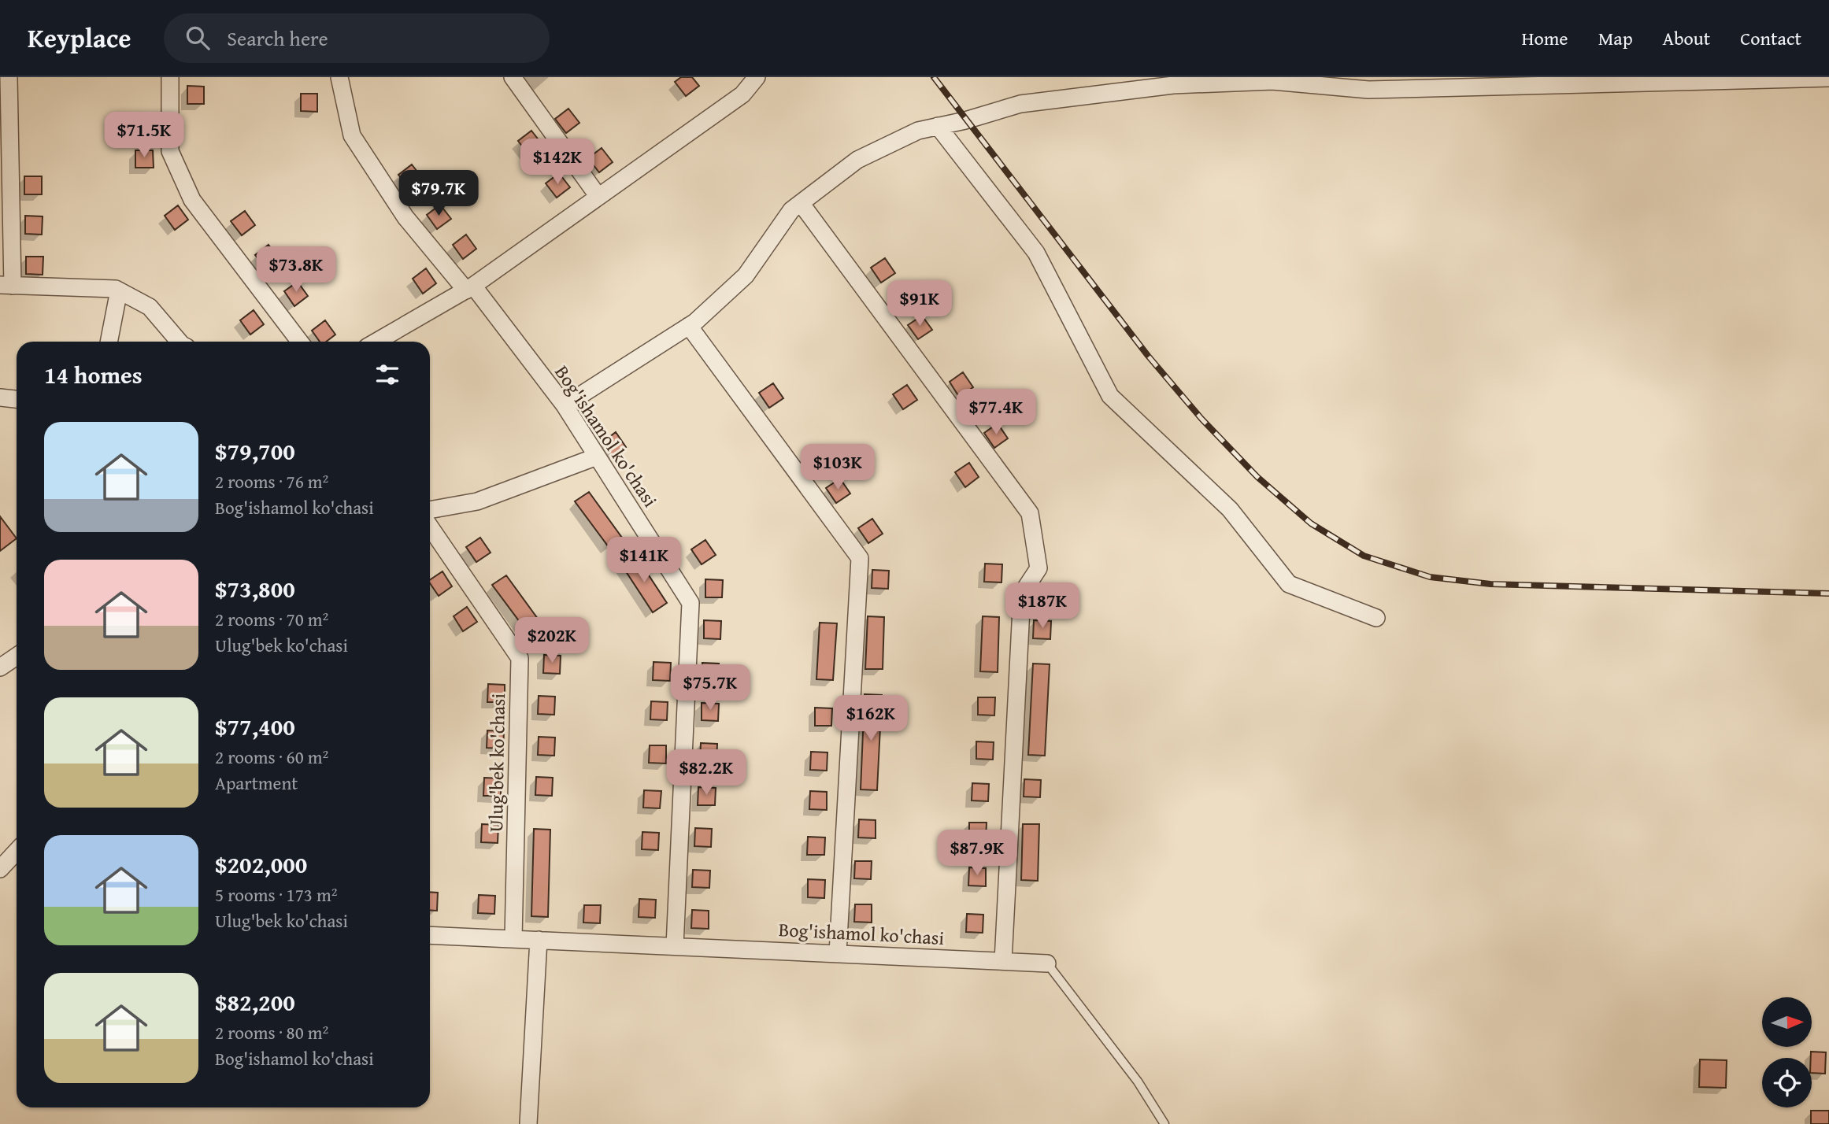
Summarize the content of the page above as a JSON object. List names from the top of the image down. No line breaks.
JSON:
{"streets":{"street":["Bog'ishamol ko'chasi","Ulug'bek ko'chasi"]},"crossings":[["Bog'ishamol ko'chasi","Ulug'bek ko'chasi"]],"north":"right","page":{"header":"Keyplace","search":"Search here","nav":["Home","Map","About","Contact"],"price":["$71.5K","$142K","$79.7K","$73.8K","$91K","$77.4K","$103K","$141K","$187K","$202K","$75.7K","$162K","$82.2K","$87.9K"],"heading":"14 homes","list":[{"name":"$79,700","note":"2 rooms · 76 m² · Bog'ishamol ko'chasi"},{"name":"$73,800","note":"2 rooms · 70 m² · Ulug'bek ko'chasi"},{"name":"$77,400","note":"2 rooms · 60 m² · Apartment"},{"name":"$202,000","note":"5 rooms · 173 m² · Ulug'bek ko'chasi"},{"name":"$82,200","note":"2 rooms · 80 m² · Bog'ishamol ko'chasi"}]}}
